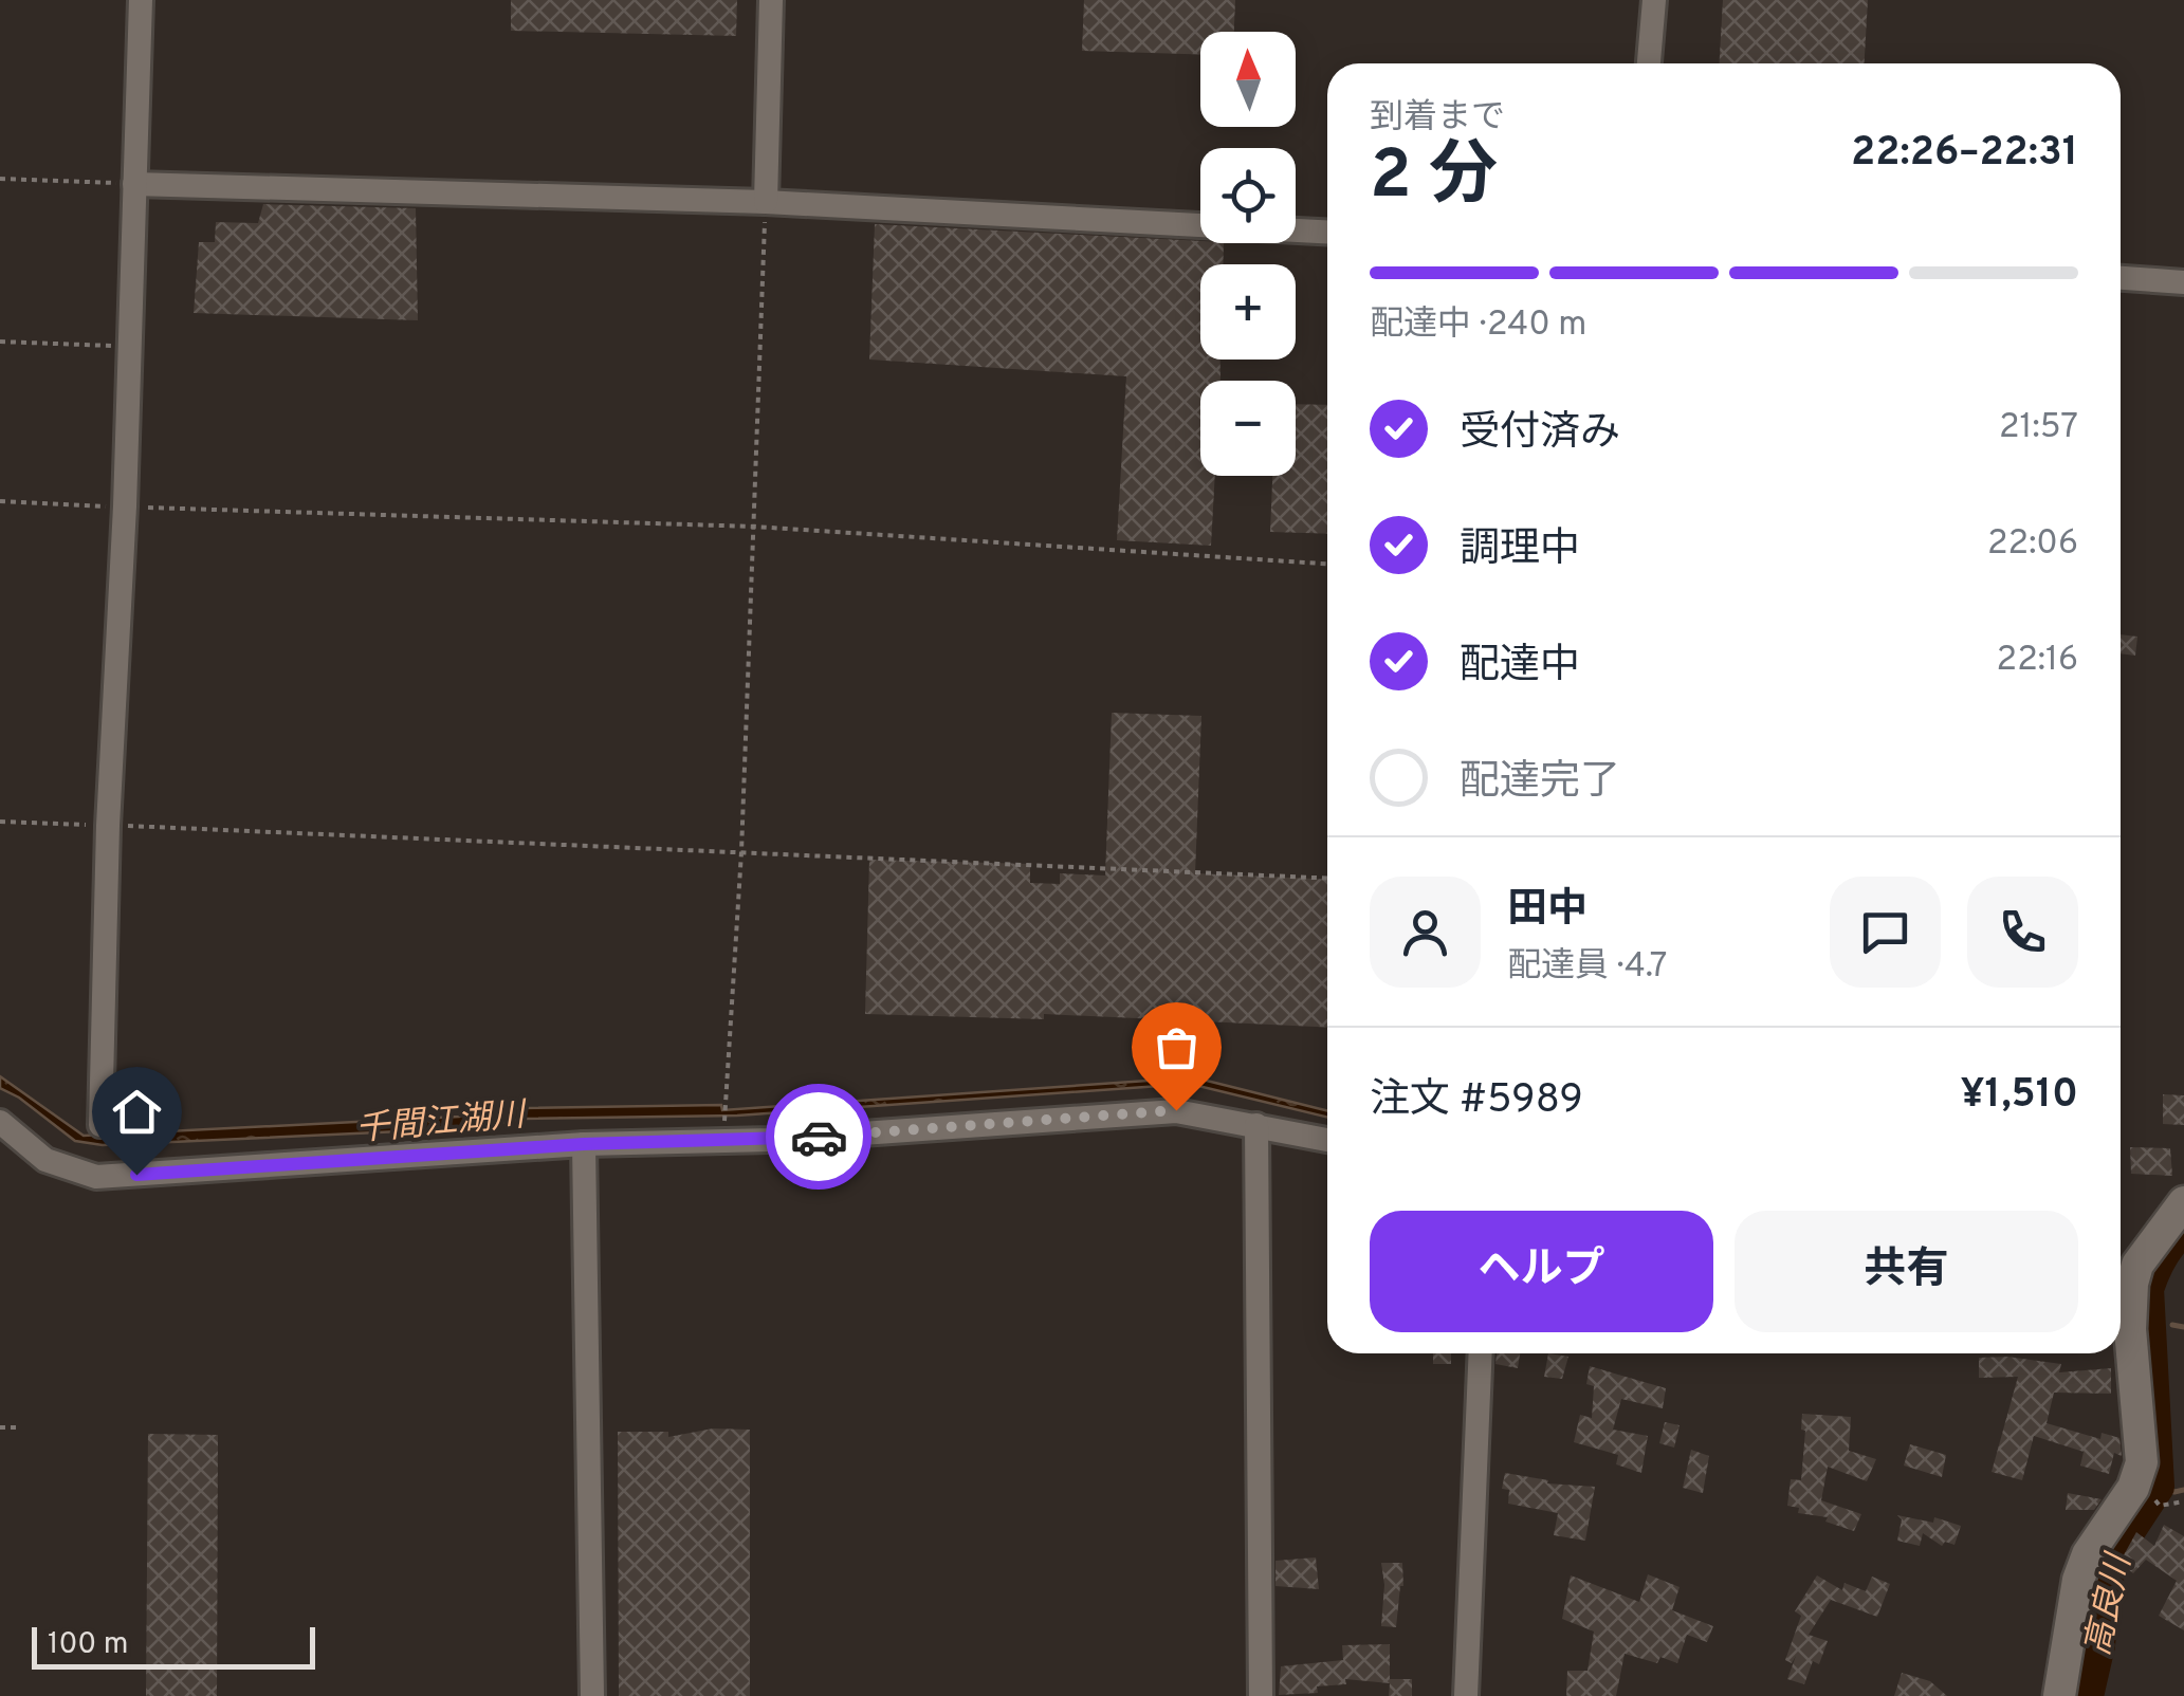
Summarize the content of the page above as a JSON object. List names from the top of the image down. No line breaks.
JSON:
{"water":["千間江湖川","高良川"],"scale_bar":"100 m","north":"top","page":{"map_buttons":["+","−"],"heading":["2 分","到着まで","22:26–22:31"],"panel":["田中","配達員 · 4.7","注文 #5989","¥1,510"],"bar":"配達中 · 240 m","list":[["受付済み","21:57"],["調理中","22:06"],["配達中","22:16"],"配達完了"],"buttons":["ヘルプ","共有"],"scale":"100 m"}}
